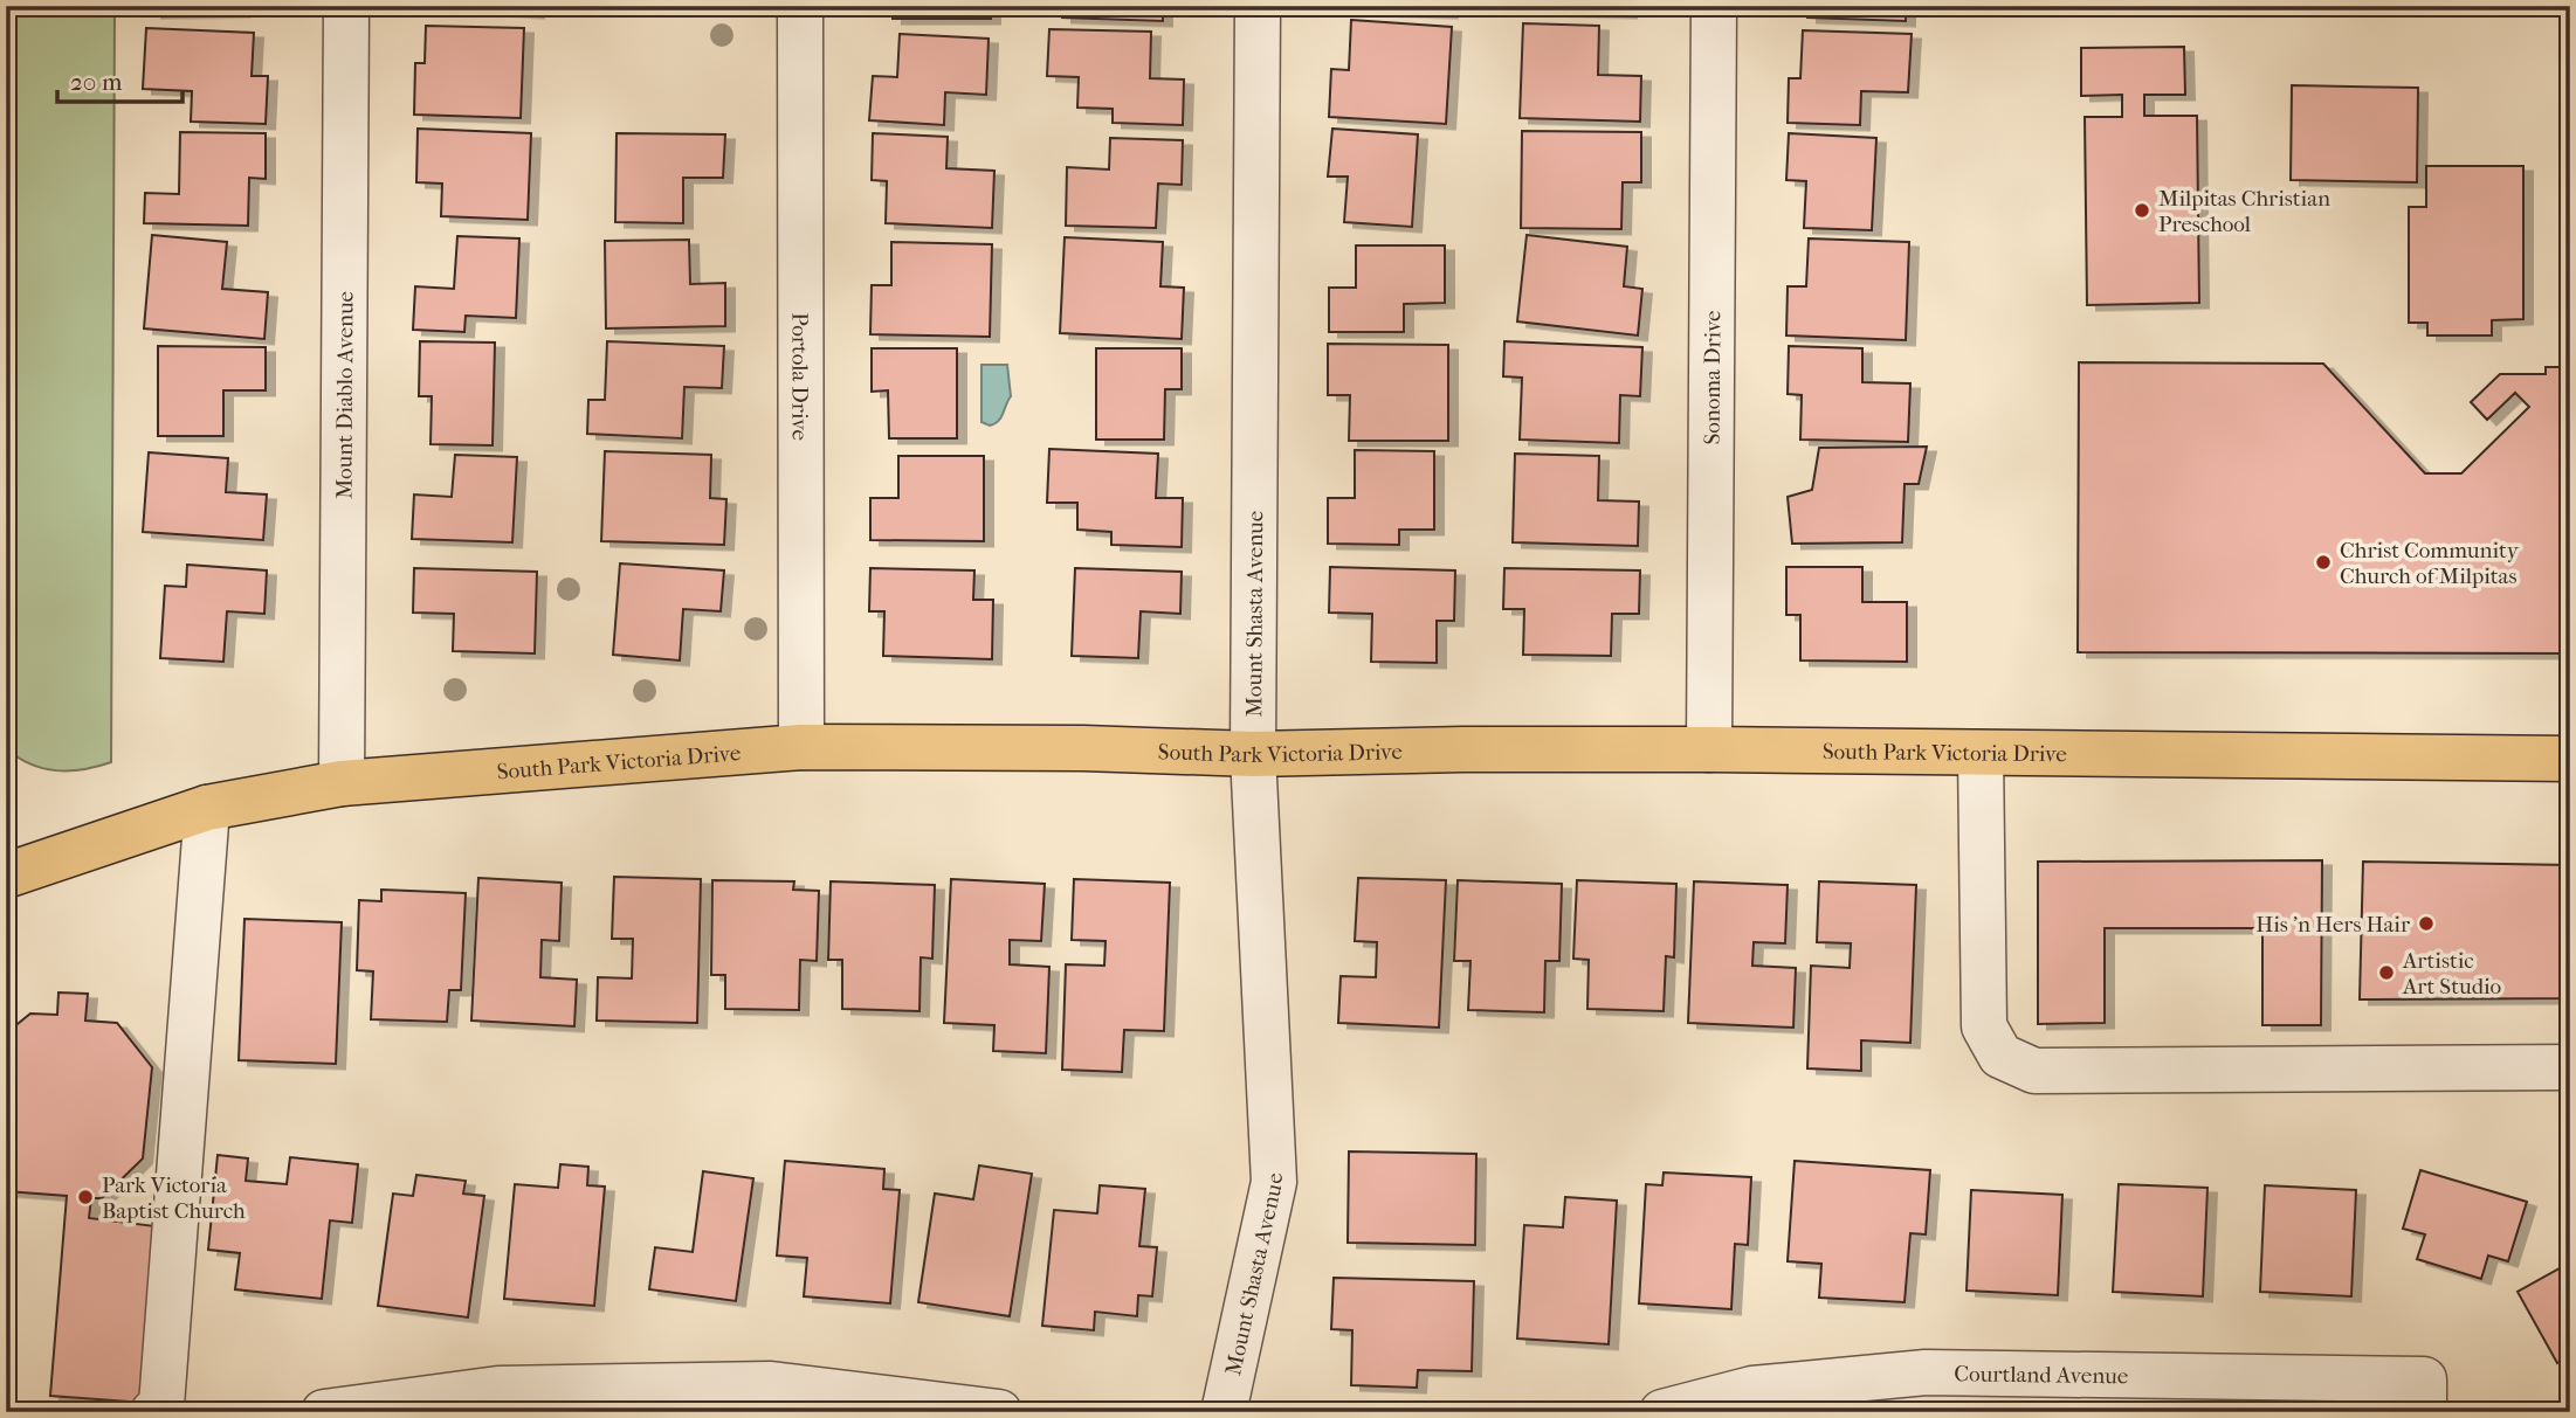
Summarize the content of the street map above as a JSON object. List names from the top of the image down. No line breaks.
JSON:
{"streets":{"main road":["South Park Victoria Drive"],"street":["Portola Drive","Sonoma Drive","Mount Diablo Avenue","Mount Shasta Avenue","Courtland Avenue"]},"crossings":[["Portola Drive","South Park Victoria Drive"],["Sonoma Drive","South Park Victoria Drive"],["Mount Diablo Avenue","South Park Victoria Drive"],["Mount Shasta Avenue","South Park Victoria Drive"]],"places":["Milpitas Christian Preschool","Christ Community Church of Milpitas","His 'n Hers Hair","Artistic Art Studio","Park Victoria Baptist Church"],"scale_bar":"20 m"}
